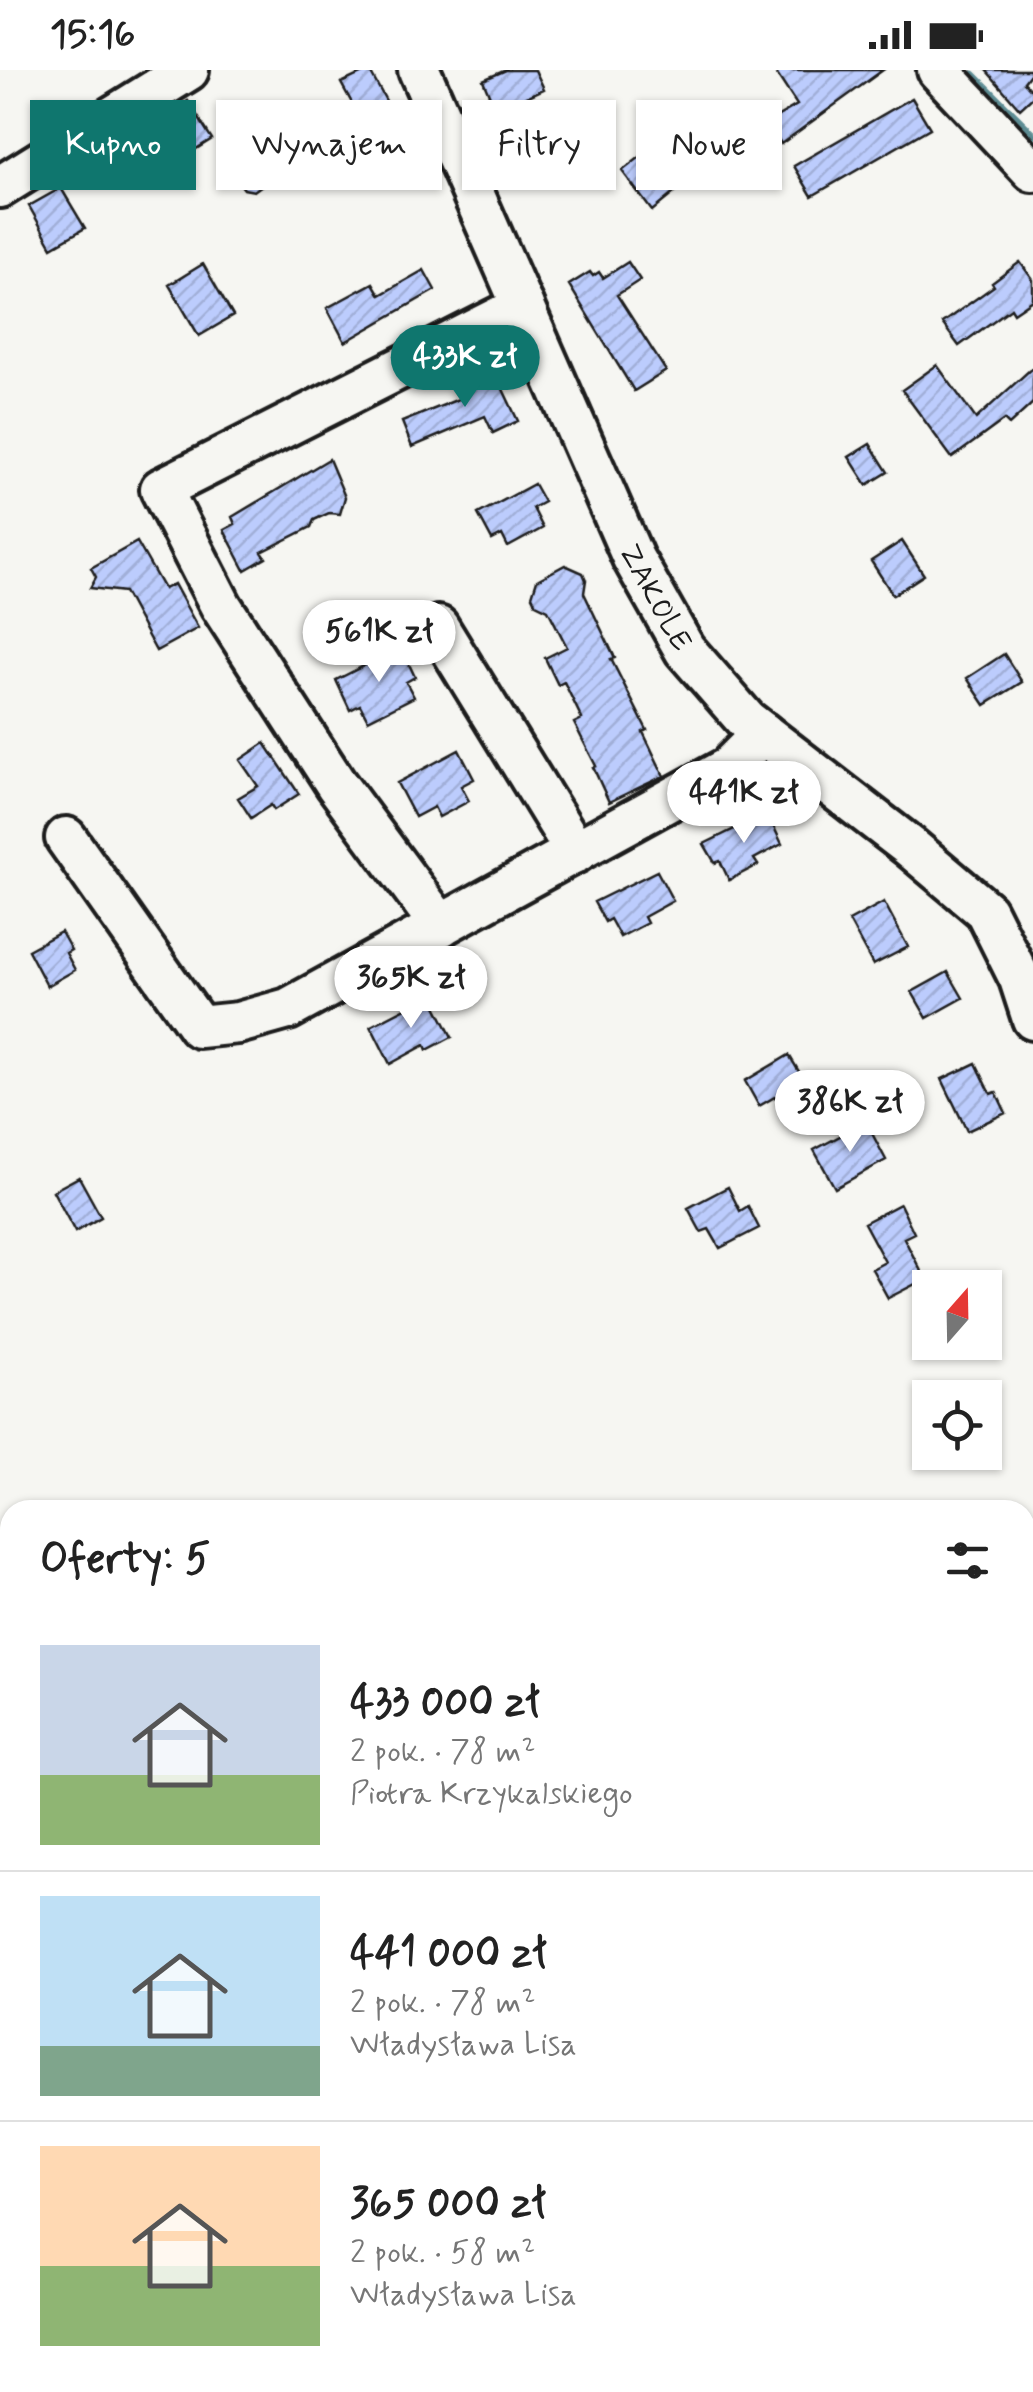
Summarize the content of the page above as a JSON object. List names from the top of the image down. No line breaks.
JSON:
{"streets":{"street":["ZAKOLE"]},"north":"top","page":{"status":"15:16","chip":["Kupno","Wynajem","Filtry","Nowe"],"price":["433K zł","561K zł","441K zł","365K zł","386K zł"],"heading":"Oferty: 5","list":[{"name":"433 000 zł","note":"2 pok. · 78 m² · Piotra Krzykalskiego"},{"name":"441 000 zł","note":"2 pok. · 78 m² · Władysława Lisa"},{"name":"365 000 zł","note":"2 pok. · 58 m² · Władysława Lisa"}]}}
